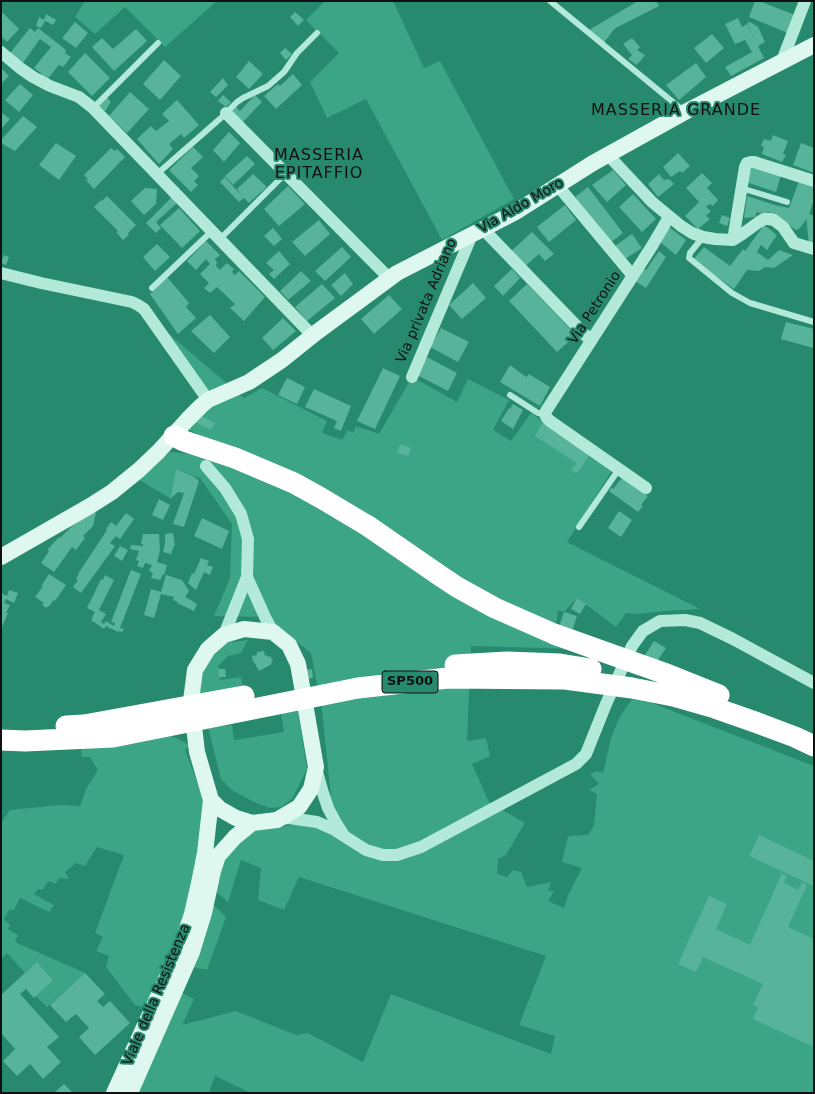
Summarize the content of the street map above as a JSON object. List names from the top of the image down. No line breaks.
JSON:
{"streets":{"highway":["SP500"],"street":["Via Aldo Moro","Via privata Adriano","Via Petronio","Viale della Resistenza"]},"crossings":[["Via Aldo Moro","Via privata Adriano"]],"districts":["MASSERIA GRANDE","MASSERIA EPITAFFIO"]}
